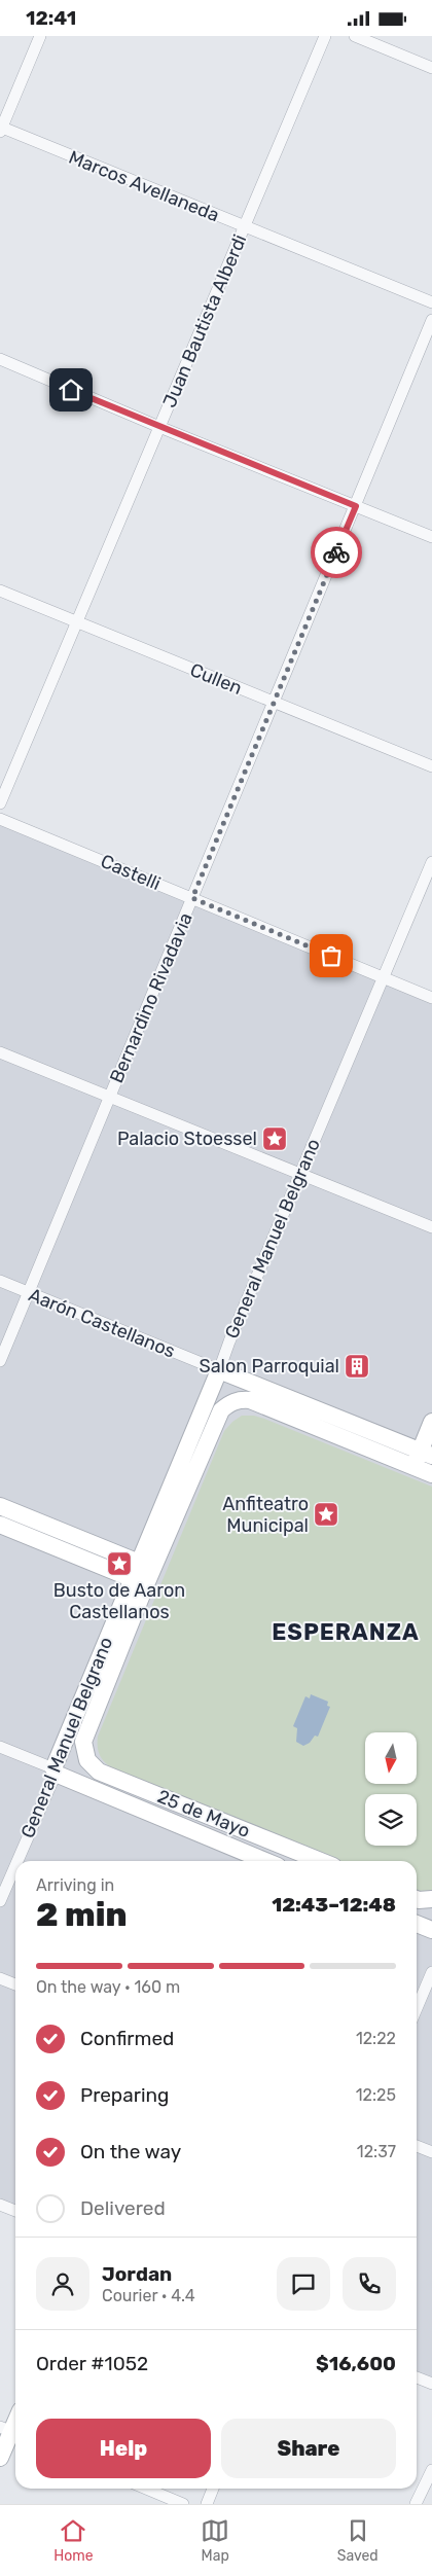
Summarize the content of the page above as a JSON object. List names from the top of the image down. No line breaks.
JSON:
{"streets":{"main road":["General Manuel Belgrano","Aarón Castellanos","25 de Mayo"],"street":["Marcos Avellaneda","Juan Bautista Alberdi","Cullen","Castelli","Bernardino Rivadavia"]},"crossings":[["Marcos Avellaneda","Juan Bautista Alberdi"],["Juan Bautista Alberdi","Cullen"],["Cullen","Bernardino Rivadavia"],["Castelli","Bernardino Rivadavia"],["Castelli","General Manuel Belgrano"],["Bernardino Rivadavia","Aarón Castellanos"],["General Manuel Belgrano","Aarón Castellanos"],["General Manuel Belgrano","25 de Mayo"]],"districts":["ESPERANZA"],"places":{"place":["Palacio Stoessel","Anfiteatro Municipal","Busto de Aaron Castellanos"],"building":["Salon Parroquial"]},"north":"bottom","page":{"status":"12:41","heading":["2 min","Arriving in","12:43–12:48"],"panel":["Jordan","Courier · 4.4","Order #1052","$16,600"],"bar":"On the way · 160 m","list":[["Confirmed","12:22"],["Preparing","12:25"],["On the way","12:37"],"Delivered"],"buttons":["Help","Share"],"tabs":["Home","Map","Saved"]}}
